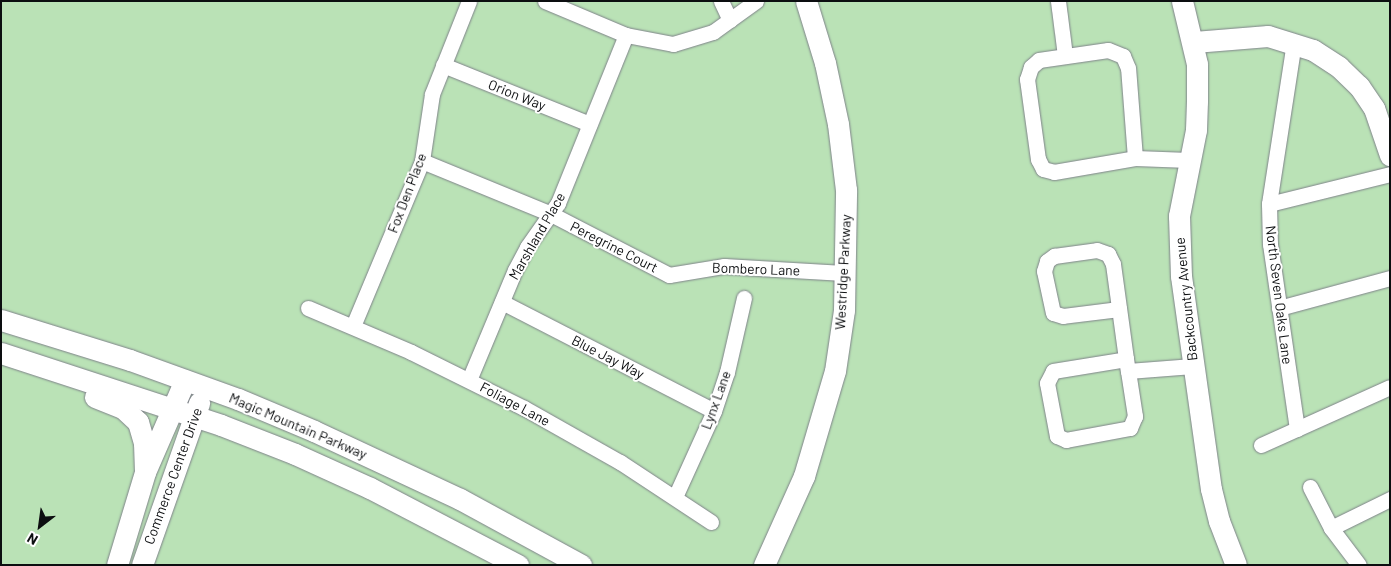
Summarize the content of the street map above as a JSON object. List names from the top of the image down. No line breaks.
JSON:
{"streets":{"street":["Orion Way","Fox Den Place","Marshland Place","Peregrine Court","Bombero Lane","Westridge Parkway","North Seven Oaks Lane","Backcountry Avenue","Blue Jay Way","Lynx Lane","Foliage Lane","Magic Mountain Parkway","Commerce Center Drive"]},"crossings":[["Orion Way","Fox Den Place"],["Orion Way","Marshland Place"],["Fox Den Place","Peregrine Court"],["Fox Den Place","Foliage Lane"],["Marshland Place","Peregrine Court"],["Marshland Place","Blue Jay Way"],["Marshland Place","Foliage Lane"],["Peregrine Court","Bombero Lane"],["Bombero Lane","Westridge Parkway"],["Blue Jay Way","Lynx Lane"],["Lynx Lane","Foliage Lane"],["Magic Mountain Parkway","Commerce Center Drive"]],"north":"bottom left"}
